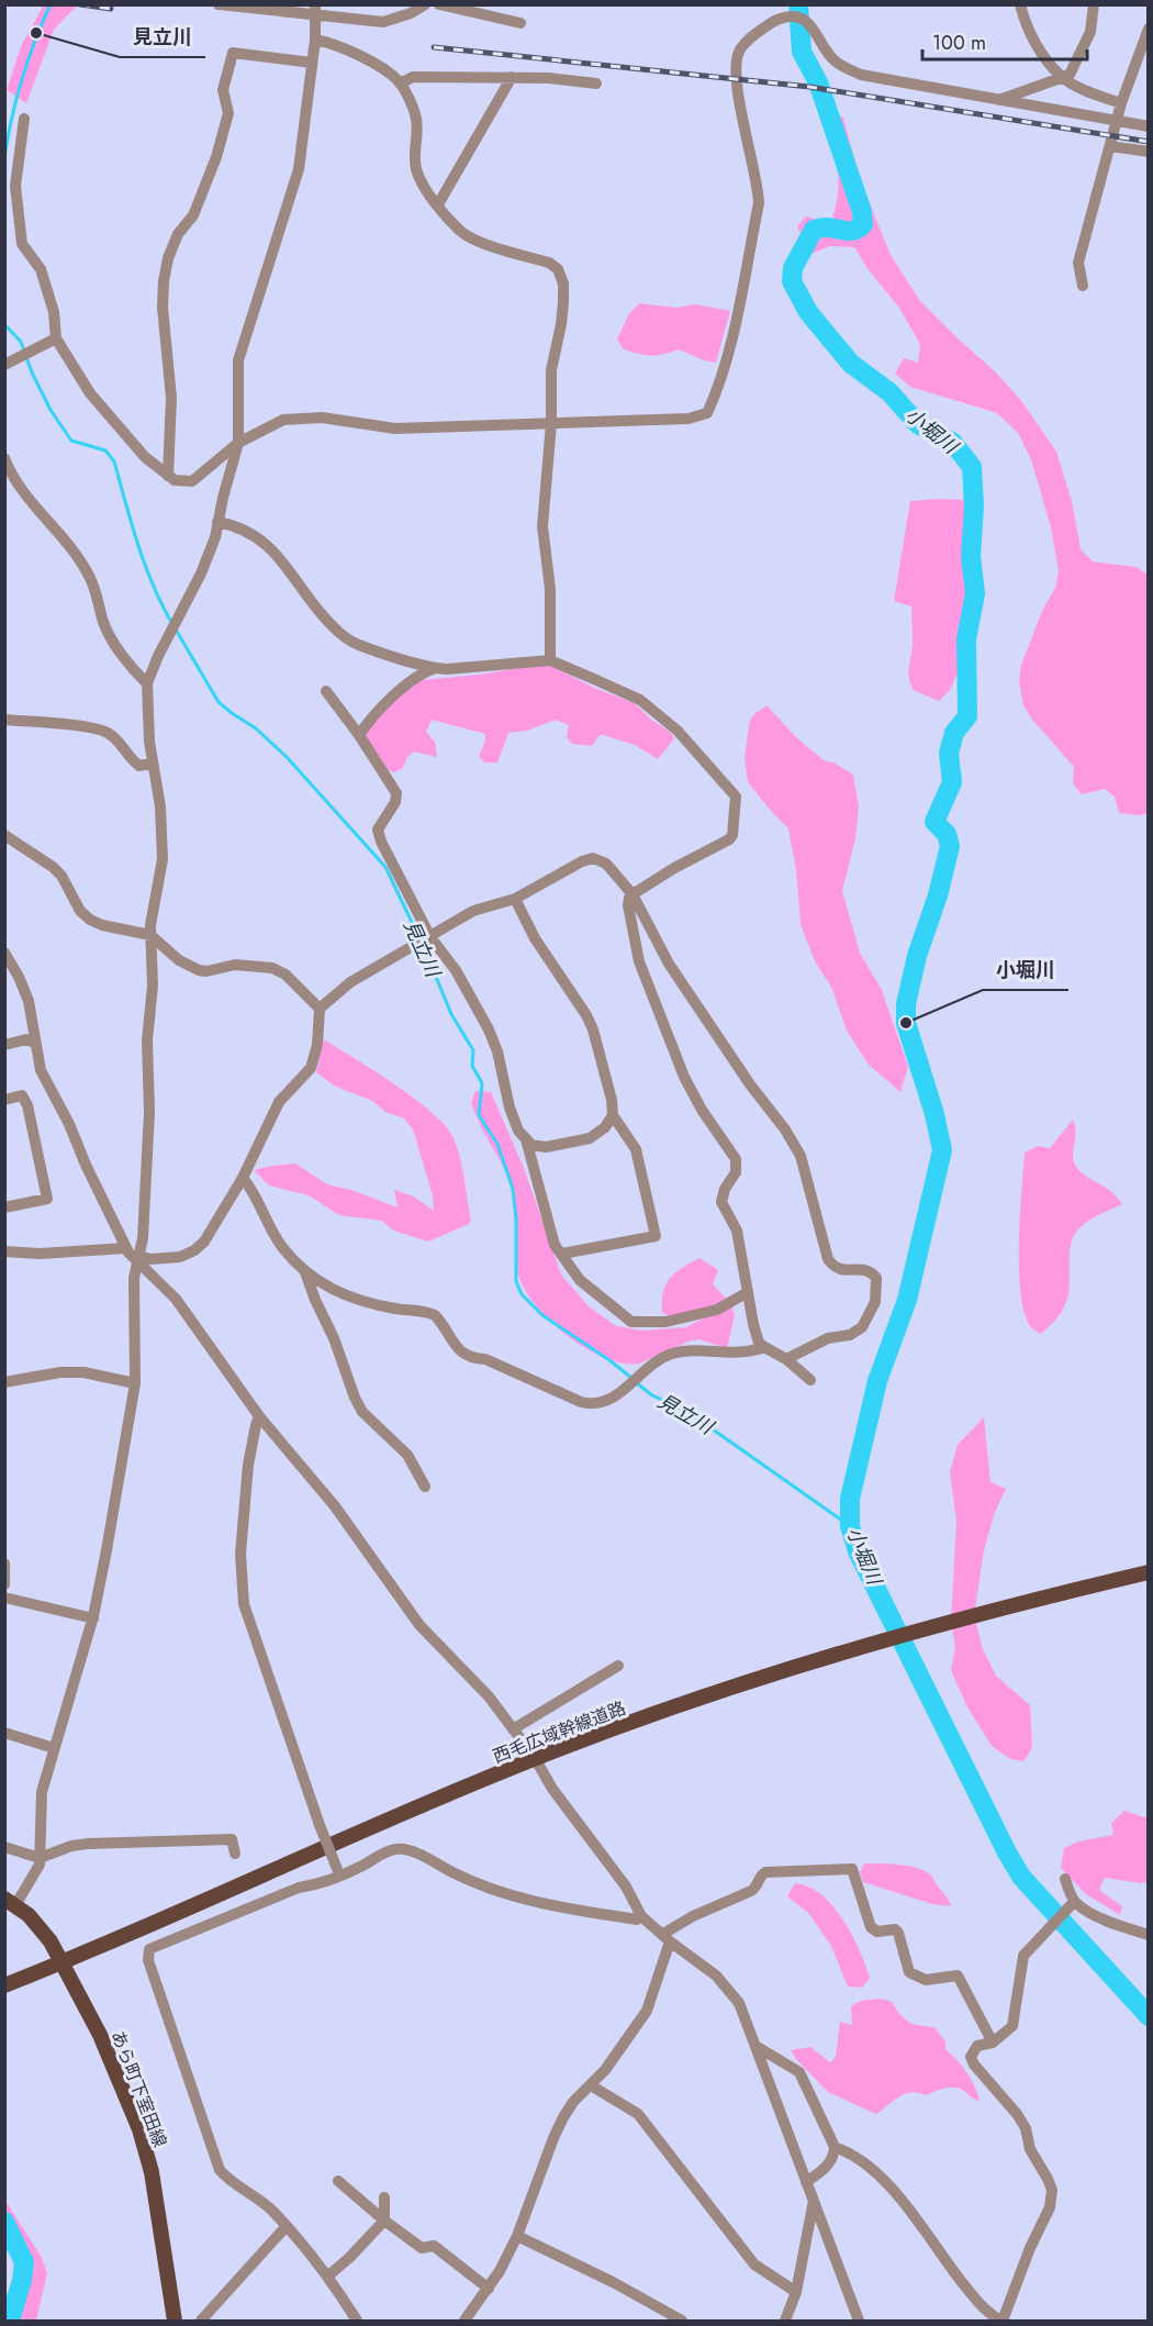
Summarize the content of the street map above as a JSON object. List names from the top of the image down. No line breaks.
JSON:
{"streets":{"main road":["西毛広域幹線道路","あら町下室田線"]},"crossings":[["西毛広域幹線道路","あら町下室田線"]],"water":["小堀川","見立川"],"places":["見立川","小堀川"],"scale_bar":"100 m"}
